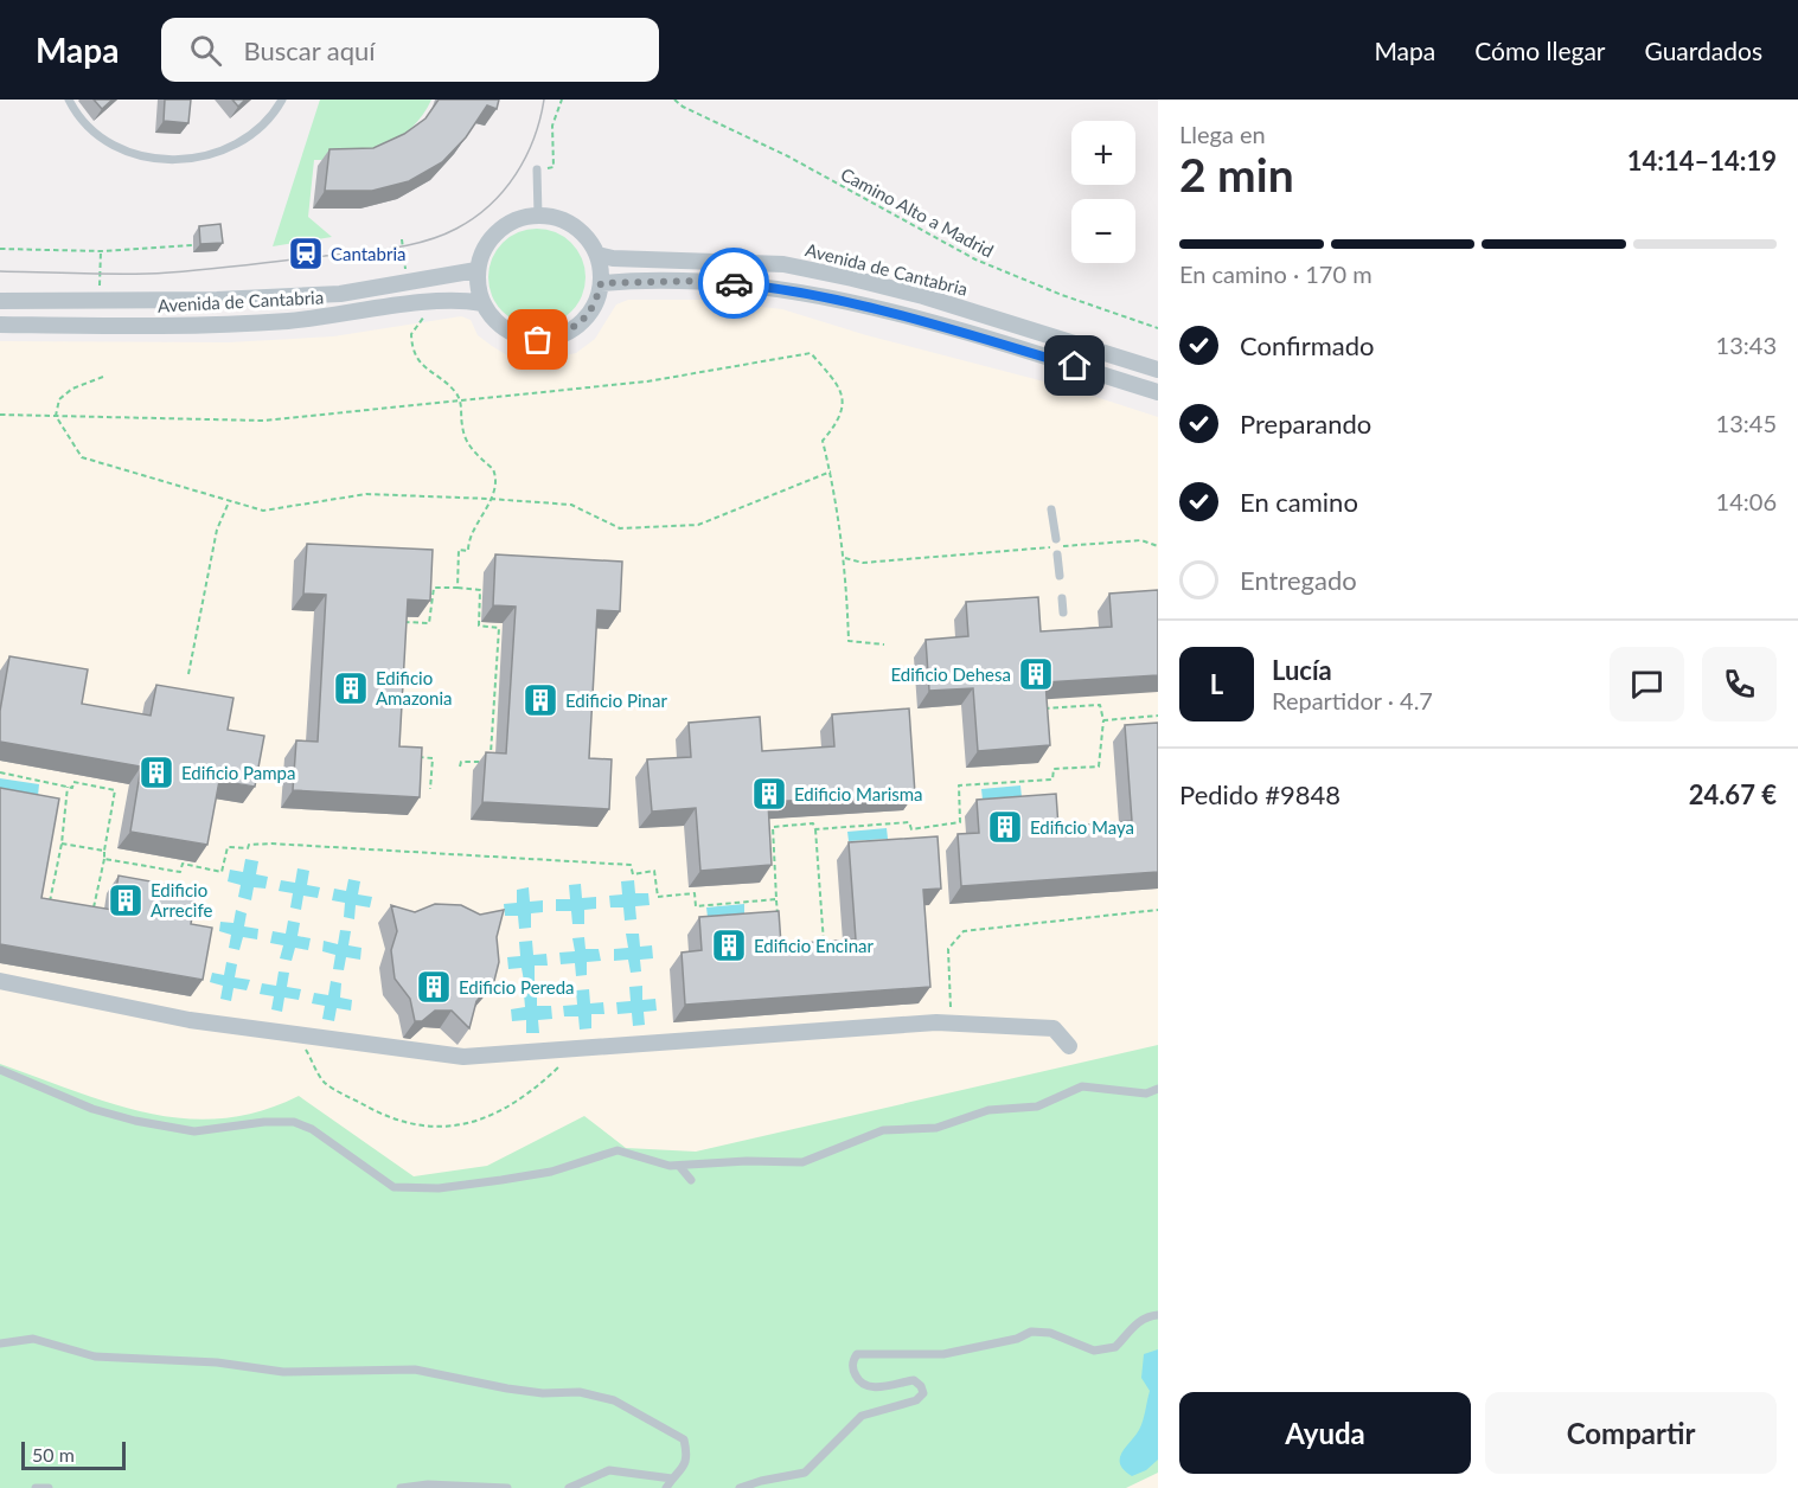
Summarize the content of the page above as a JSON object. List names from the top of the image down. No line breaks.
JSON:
{"streets":{"street":["Avenida de Cantabria"],"path":["Camino Alto a Madrid"]},"places":{"station":["Cantabria"],"building":["Edificio Dehesa","Edificio Amazonia","Edificio Pinar","Edificio Pampa","Edificio Marisma","Edificio Maya","Edificio Arrecife","Edificio Encinar","Edificio Pereda"]},"scale_bar":"50 m","page":{"header":"Mapa","search":"Buscar aquí","nav":["Mapa","Cómo llegar","Guardados"],"heading":["2 min","Llega en","14:14–14:19"],"panel":["Lucía","Repartidor · 4.7","Pedido #9848","24.67 €"],"map_buttons":["+","−"],"bar":"En camino · 170 m","list":[["Confirmado","13:43"],["Preparando","13:45"],["En camino","14:06"],"Entregado"],"round":"L","buttons":["Ayuda","Compartir"],"scale":"50 m"}}
